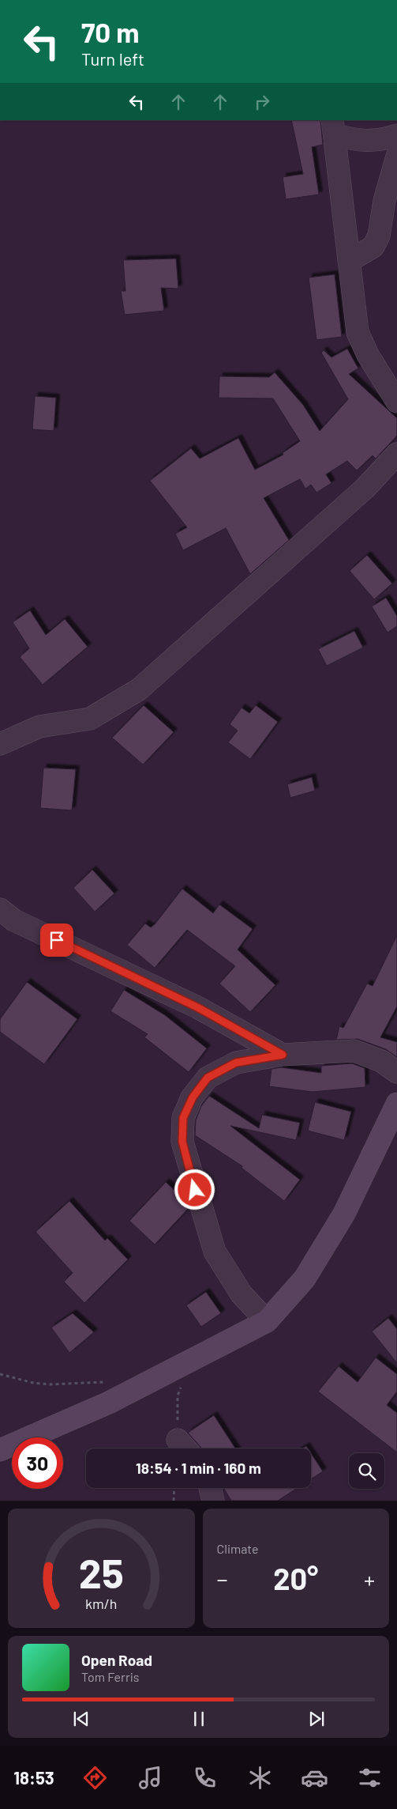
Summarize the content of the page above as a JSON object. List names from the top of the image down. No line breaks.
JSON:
{"page":{"turn":["70 m","Turn left"],"limit":"30","trip":"18:54 · 1 min · 160 m","tile":"Climate","heat":["−","20°","+"],"song":["Open Road","Tom Ferris"],"tabs":"18:53","gauge":["25","km/h"]}}
